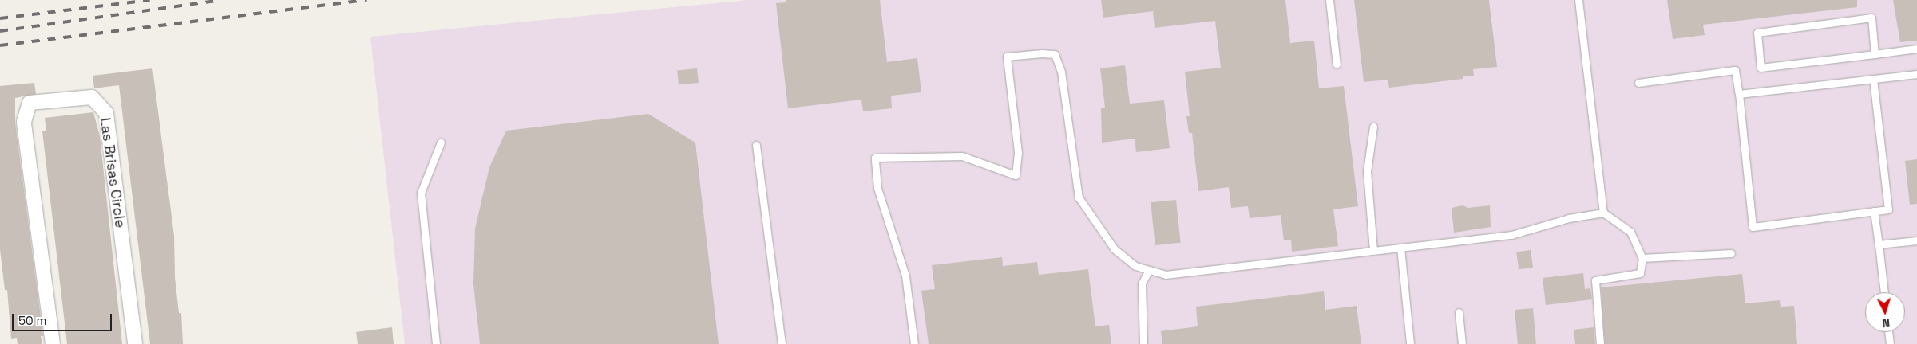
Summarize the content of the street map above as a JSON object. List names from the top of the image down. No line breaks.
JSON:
{"streets":{"street":["Las Brisas Circle"]},"scale_bar":"50 m","north":"bottom"}
